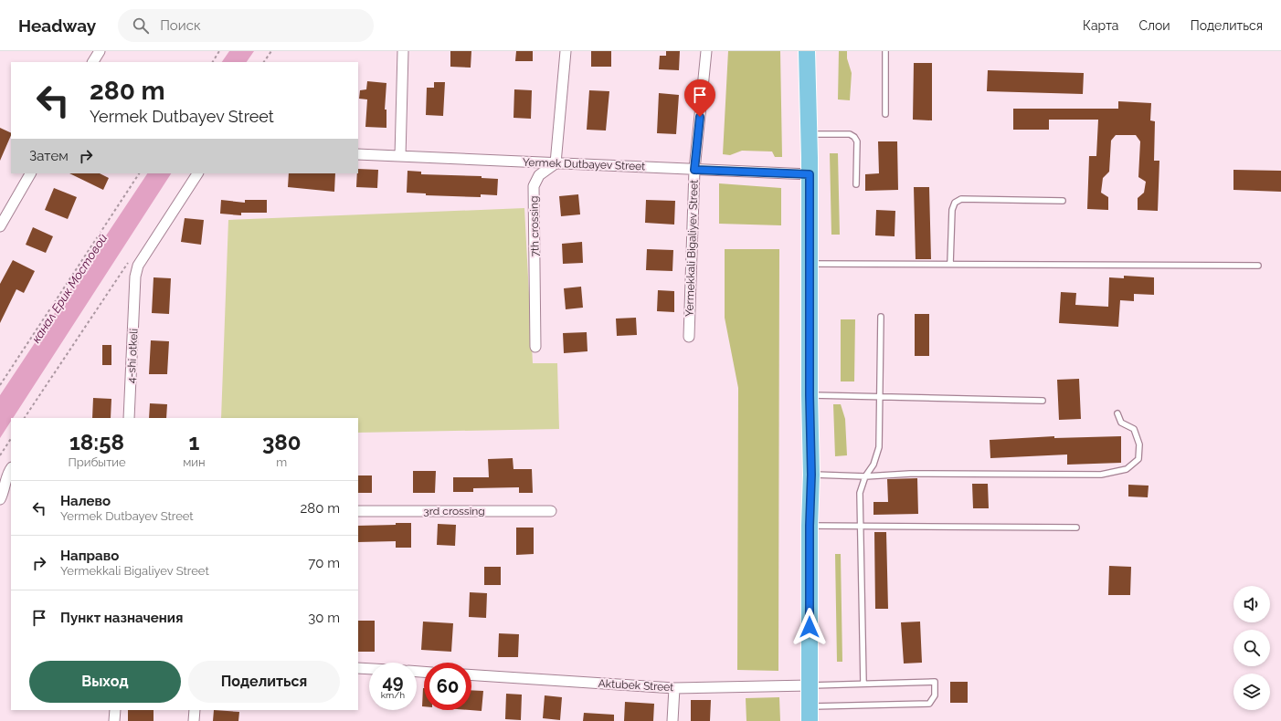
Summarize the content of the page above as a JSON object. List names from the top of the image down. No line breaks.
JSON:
{"streets":{"street":["Yermek Dutbayev Street","7th crossing","Yermekkali Bigaliyev Street","4-shi otkeli","3rd crossing","Aktubek Street"]},"crossings":[["Yermek Dutbayev Street","7th crossing"],["Yermek Dutbayev Street","Yermekkali Bigaliyev Street"]],"water":["канал Ерик Мостовой"],"page":{"header":"Headway","search":"Поиск","nav":["Карта","Слои","Поделиться"],"turn":["280 m","Yermek Dutbayev Street"],"then":"Затем","eta":["18:58","Прибытие","1","мин","380","m"],"list":[{"name":"Налево","note":"Yermek Dutbayev Street","value":"280 m"},{"name":"Направо","note":"Yermekkali Bigaliyev Street","value":"70 m"},{"name":"Пункт назначения","value":"30 m"}],"buttons":["Выход","Поделиться"],"speed":"49 km/h","limit":"60"}}
